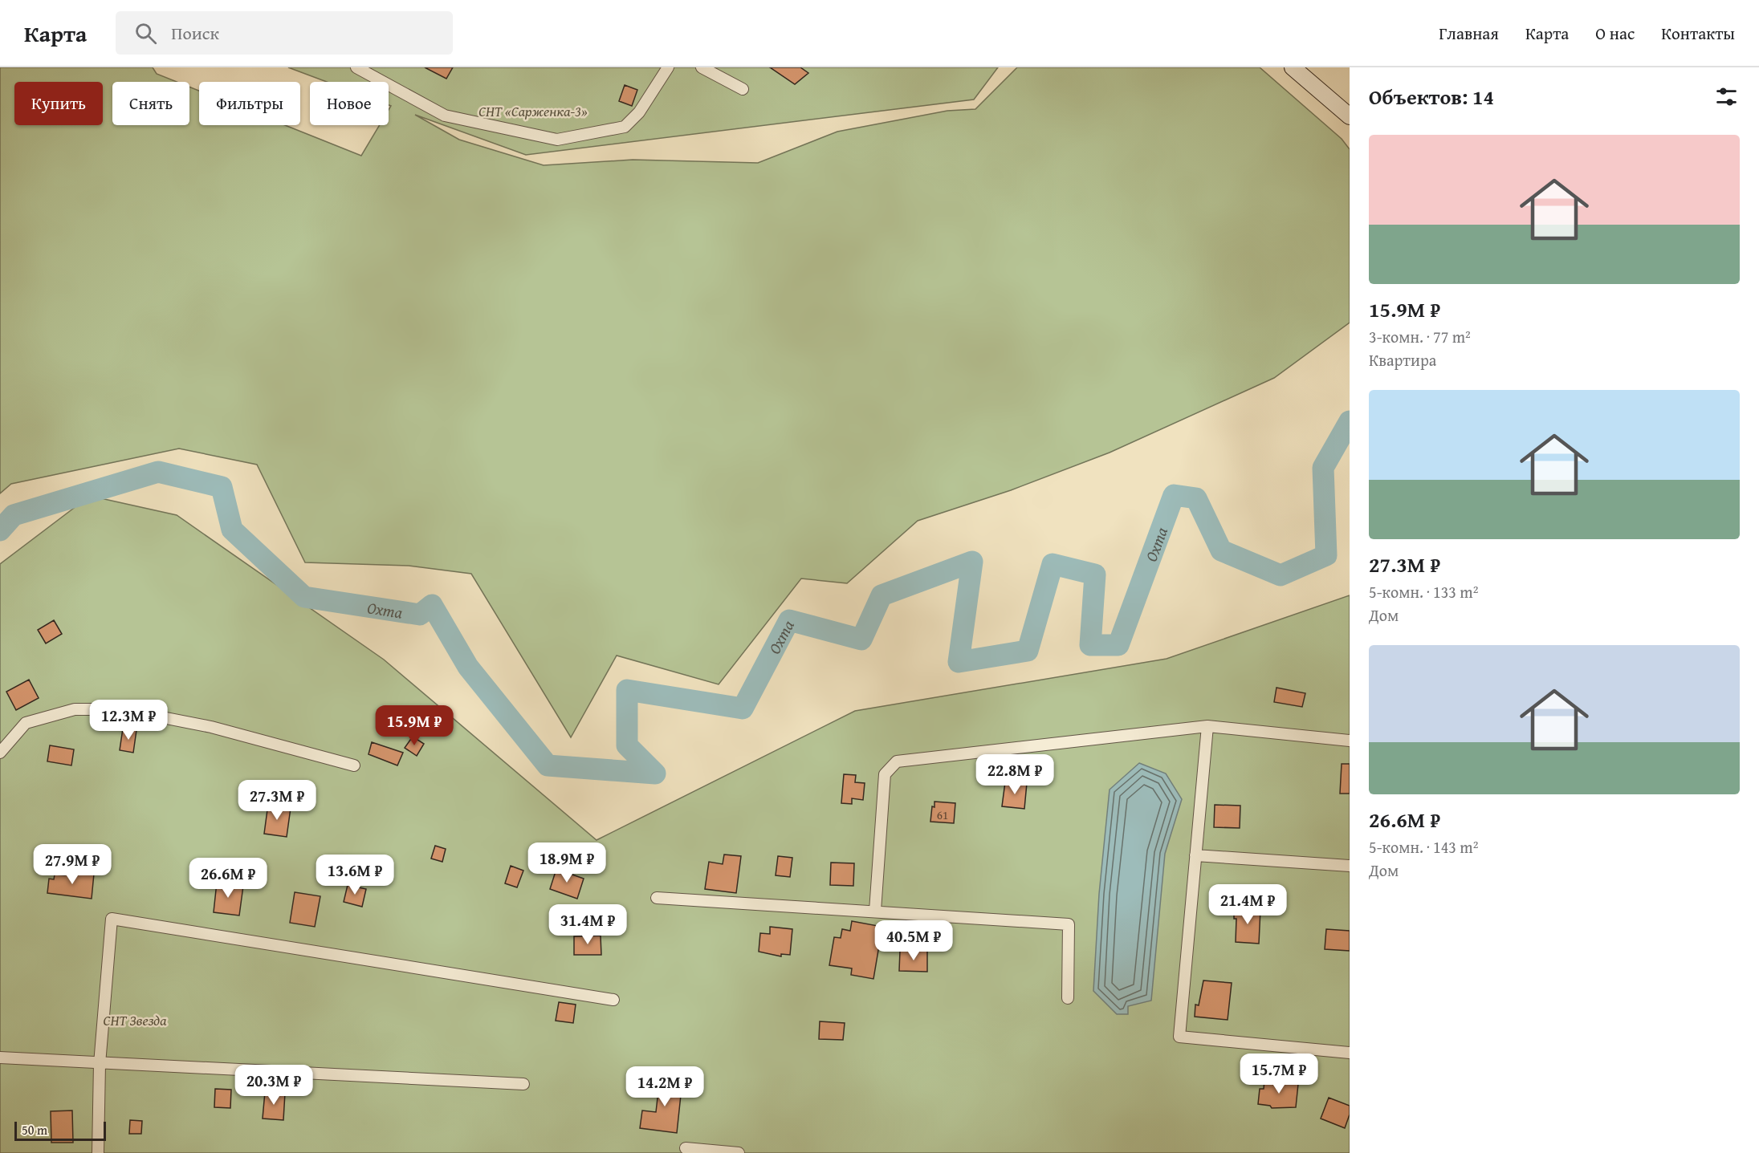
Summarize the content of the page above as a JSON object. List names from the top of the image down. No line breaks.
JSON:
{"water":["Охта"],"parks":["СНТ «Сарженка-3»","СНТ Звезда"],"house_numbers":["61"],"scale_bar":"50 m","page":{"header":"Карта","search":"Поиск","nav":["Главная","Карта","О нас","Контакты"],"heading":"Объектов: 14","chip":["Купить","Снять","Фильтры","Новое"],"list":[{"name":"15.9M ₽","note":"3-комн. · 77 m² · Квартира"},{"name":"27.3M ₽","note":"5-комн. · 133 m² · Дом"},{"name":"26.6M ₽","note":"5-комн. · 143 m² · Дом"}],"price":["12.3M ₽","15.9M ₽","22.8M ₽","27.3M ₽","18.9M ₽","27.9M ₽","13.6M ₽","26.6M ₽","21.4M ₽","31.4M ₽","40.5M ₽","15.7M ₽","20.3M ₽","14.2M ₽"],"scale":"50 m"}}
